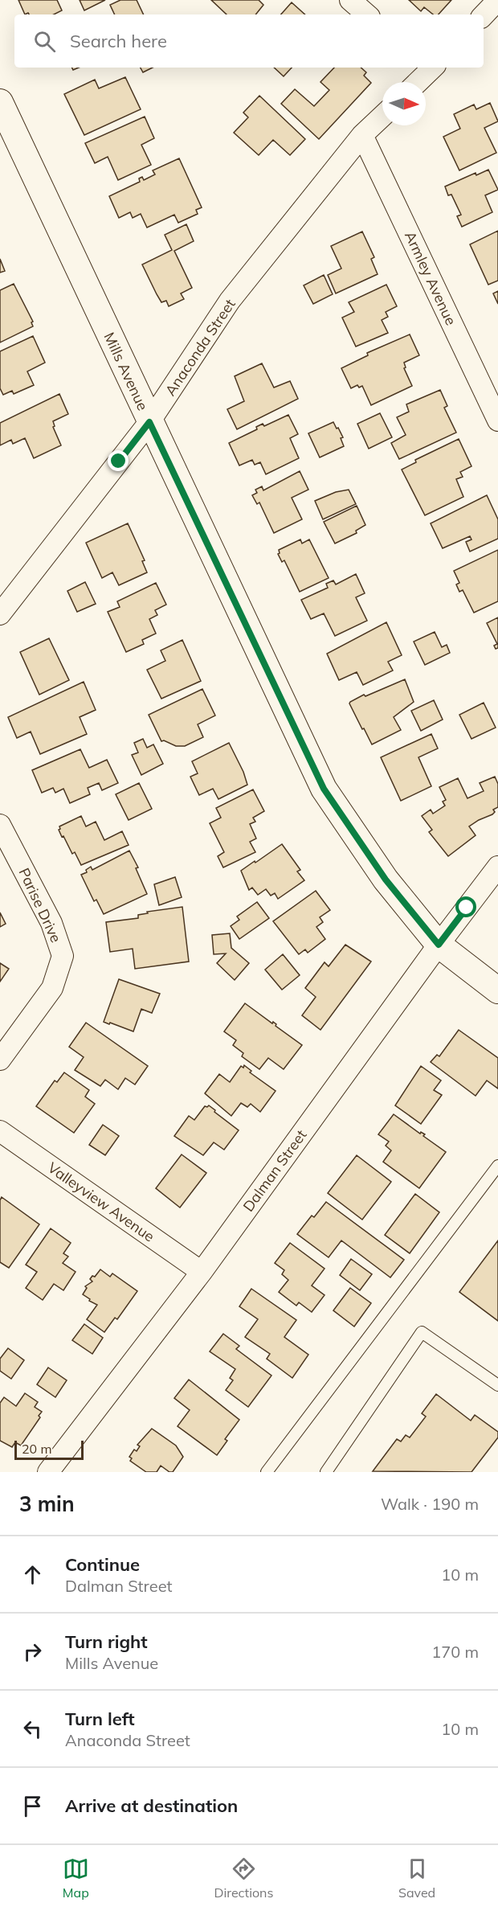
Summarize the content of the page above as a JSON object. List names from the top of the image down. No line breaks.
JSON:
{"streets":{"street":["Armley Avenue","Anaconda Street","Mills Avenue","Parise Drive","Dalman Street","Valleyview Avenue"]},"crossings":[["Armley Avenue","Anaconda Street"],["Anaconda Street","Mills Avenue"],["Mills Avenue","Dalman Street"],["Dalman Street","Valleyview Avenue"]],"scale_bar":"20 m","north":"right","page":{"search":"Search here","scale":"20 m","heading":["3 min","Walk · 190 m"],"list":[["Continue","Dalman Street","10 m"],["Turn right","Mills Avenue","170 m"],["Turn left","Anaconda Street","10 m"],"Arrive at destination"],"nav":["Map","Directions","Saved"]}}
